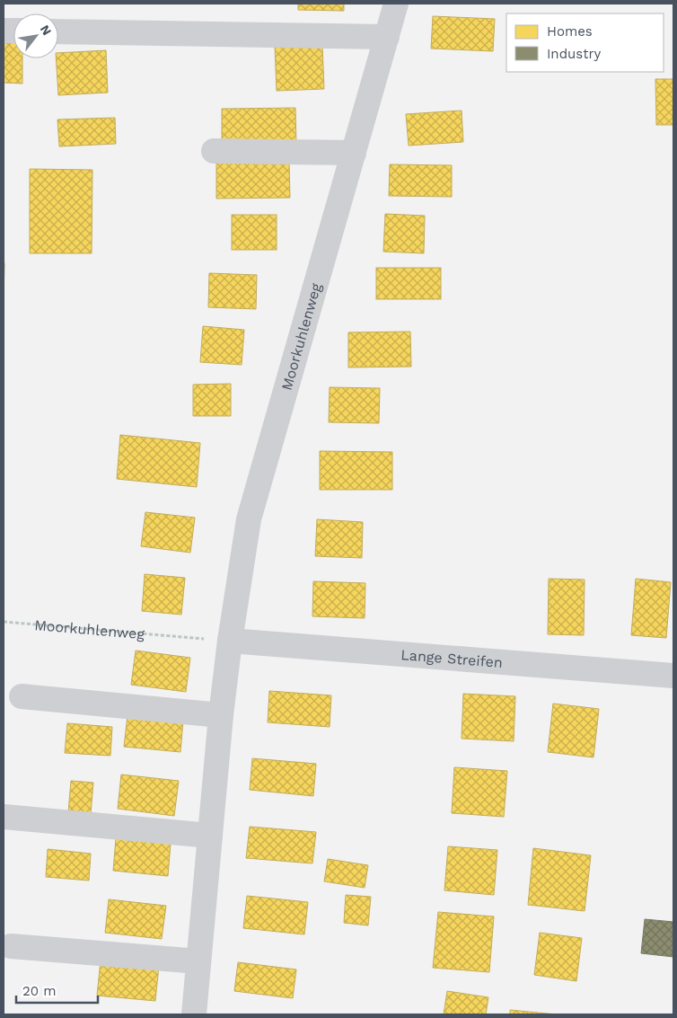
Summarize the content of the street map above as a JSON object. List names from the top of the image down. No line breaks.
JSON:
{"streets":{"street":["Moorkuhlenweg","Lange Streifen"]},"crossings":[["Moorkuhlenweg","Lange Streifen"]],"legend":["Homes","Industry"],"scale_bar":"20 m","north":"top right"}
